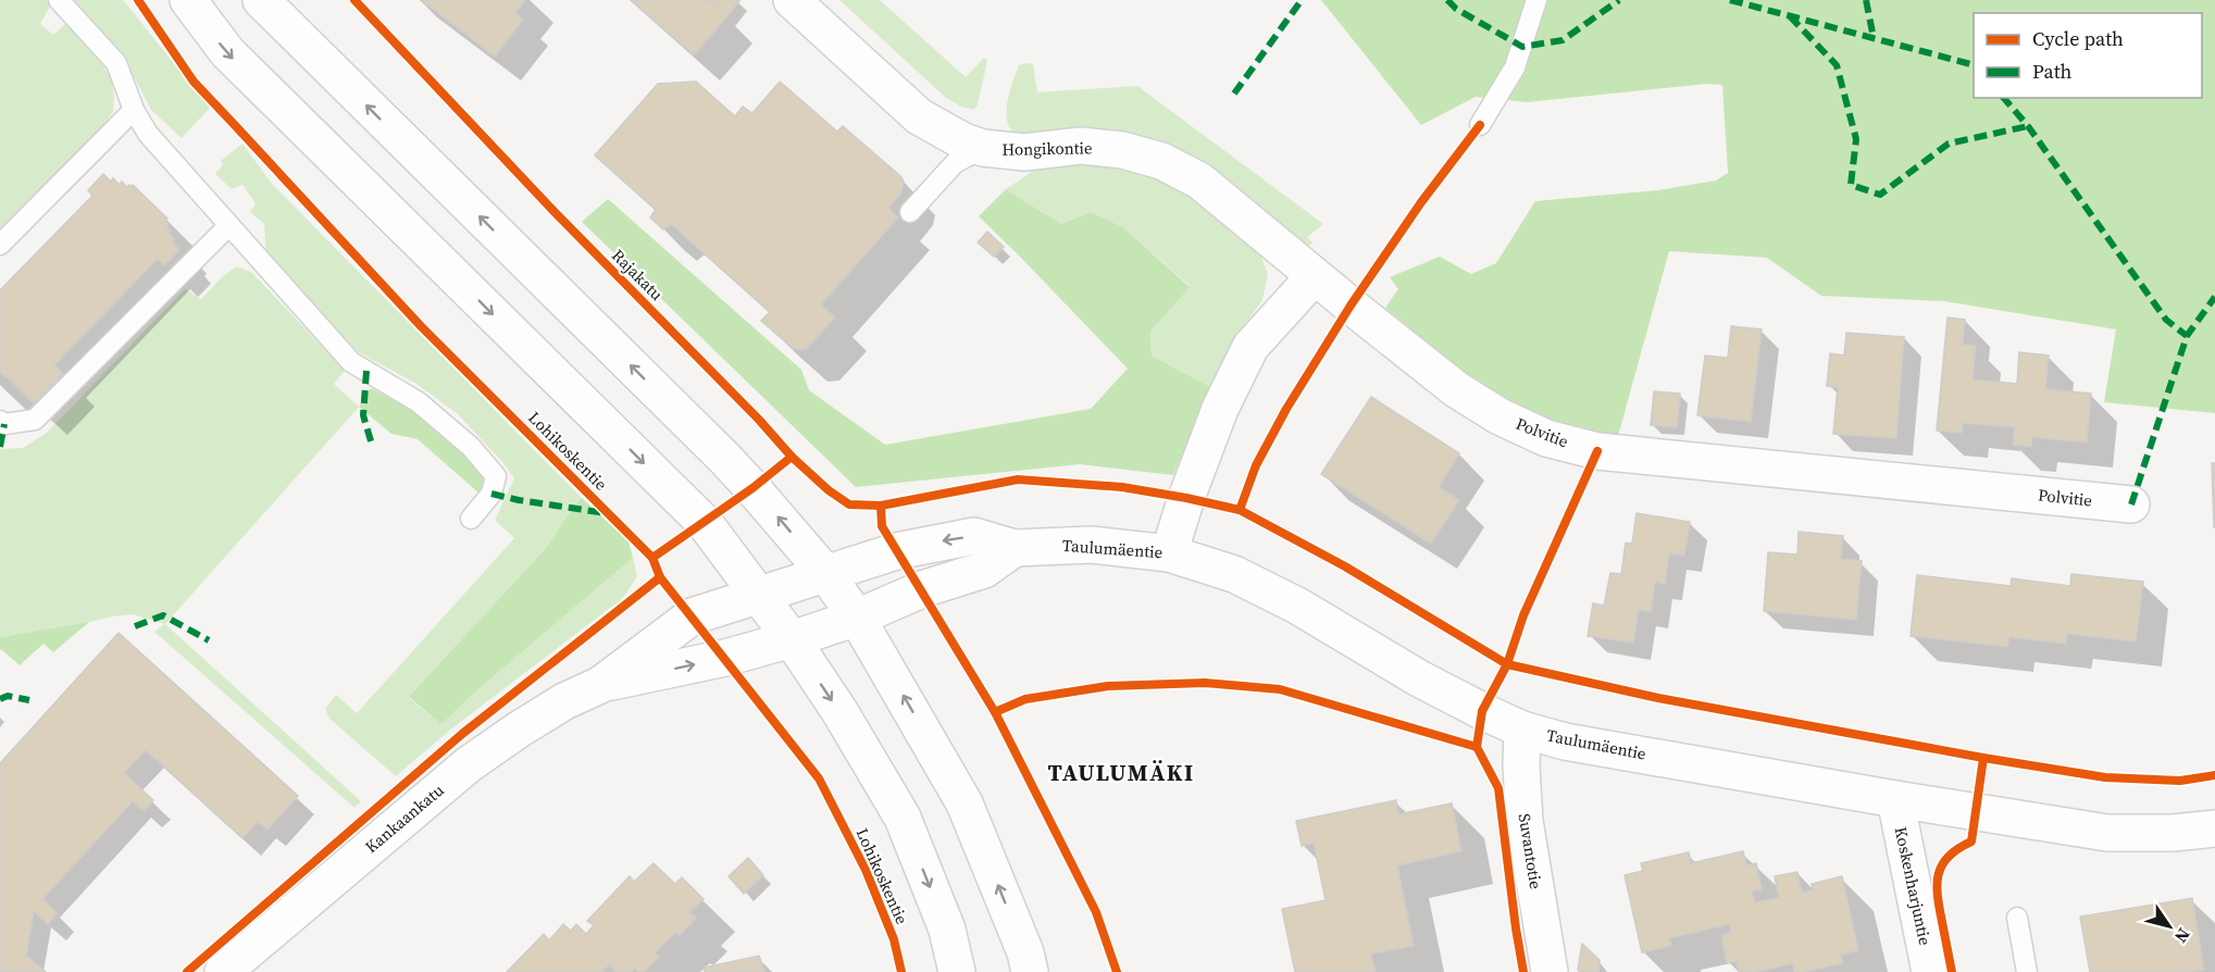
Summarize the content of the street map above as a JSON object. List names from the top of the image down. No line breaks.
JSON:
{"streets":{"main road":["Hongikontie","Polvitie","Taulumäentie","Kankaankatu","Suvantotie","Koskenharjuntie"],"cycle path":["Rajakatu","Lohikoskentie"]},"crossings":[["Hongikontie","Polvitie"],["Taulumäentie","Kankaankatu"],["Taulumäentie","Suvantotie"],["Taulumäentie","Koskenharjuntie"]],"districts":["TAULUMÄKI"],"legend":["Cycle path","Path"],"north":"bottom right"}
